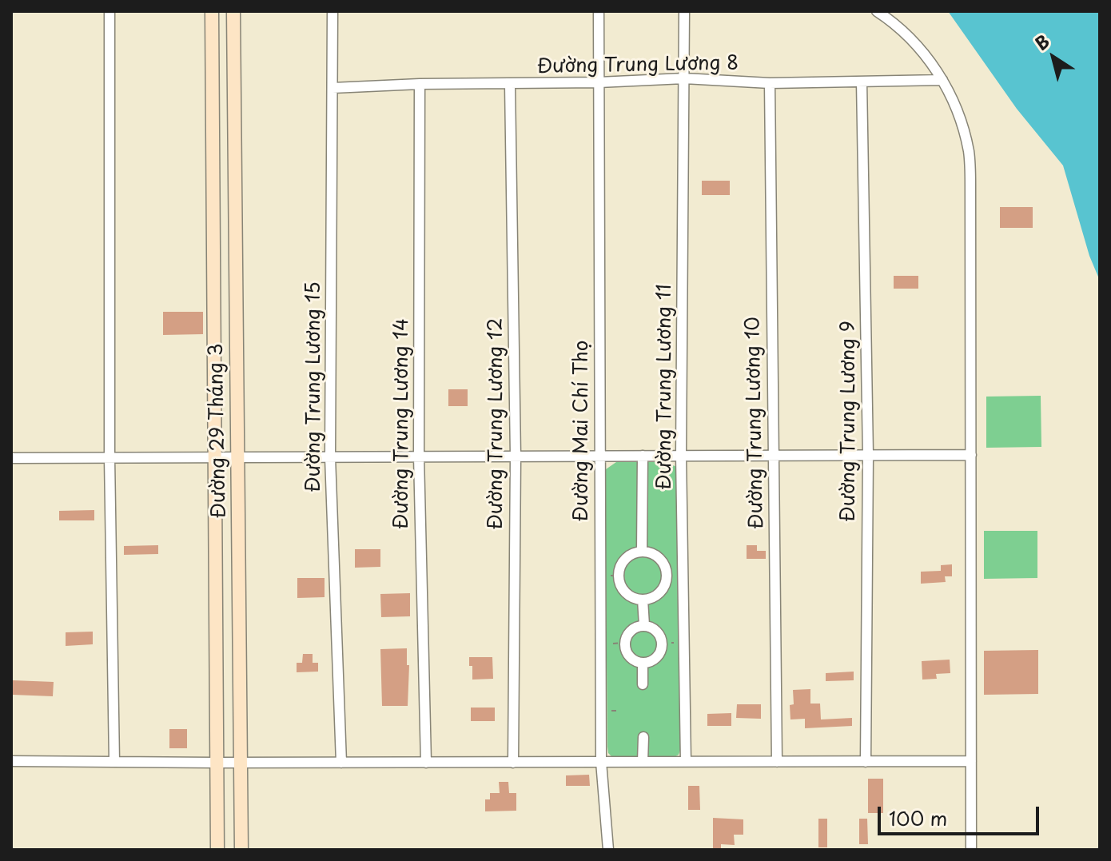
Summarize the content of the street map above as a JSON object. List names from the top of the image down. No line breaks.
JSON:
{"streets":{"street":["Đường Trung Lương 8","Đường Trung Lương 15","Đường Trung Lương 11","Đường Trung Lương 9","Đường Trung Lương 10","Đường Trung Lương 14","Đường Trung Lương 12","Đường 29 Tháng 3","Đường Mai Chí Thọ"]},"crossings":[["Đường Trung Lương 8","Đường Trung Lương 15"],["Đường Trung Lương 8","Đường Trung Lương 11"],["Đường Trung Lương 8","Đường Trung Lương 9"],["Đường Trung Lương 8","Đường Trung Lương 10"],["Đường Trung Lương 8","Đường Trung Lương 14"],["Đường Trung Lương 8","Đường Trung Lương 12"],["Đường Trung Lương 8","Đường Mai Chí Thọ"]],"scale_bar":"100 m","north":"top left"}
